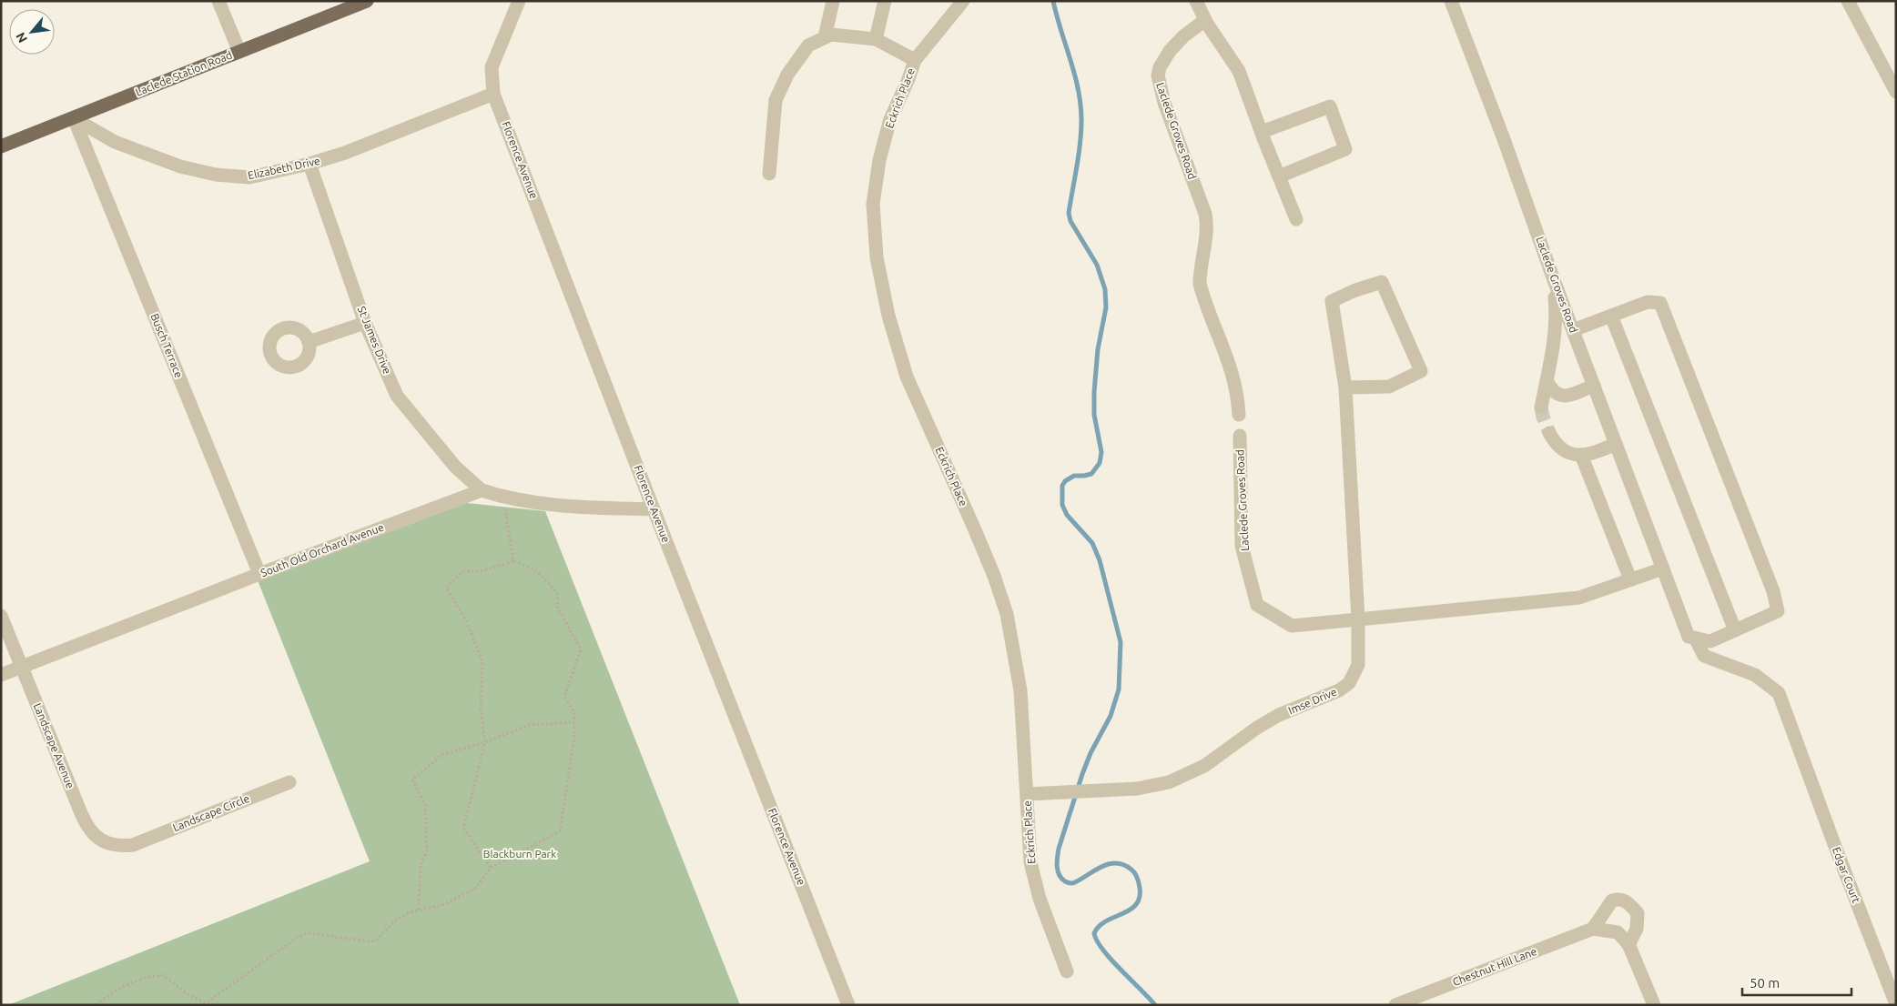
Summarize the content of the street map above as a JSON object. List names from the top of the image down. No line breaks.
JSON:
{"streets":{"main road":["Laclede Station Road"],"street":["Eckrich Place","Laclede Groves Road","Florence Avenue","Elizabeth Drive","St James Drive","Busch Terrace","South Old Orchard Avenue","Imse Drive","Landscape Avenue","Landscape Circle","Edgar Court","Chestnut Hill Lane"]},"crossings":[["Laclede Station Road","Elizabeth Drive"],["Laclede Station Road","Busch Terrace"],["Eckrich Place","Imse Drive"],["Laclede Groves Road","Imse Drive"],["Laclede Groves Road","Edgar Court"],["Florence Avenue","Elizabeth Drive"],["Elizabeth Drive","St James Drive"],["Elizabeth Drive","Busch Terrace"],["St James Drive","South Old Orchard Avenue"],["Busch Terrace","South Old Orchard Avenue"],["South Old Orchard Avenue","Landscape Avenue"],["Landscape Avenue","Landscape Circle"]],"parks":["Blackburn Park"],"scale_bar":"50 m","north":"bottom left"}
